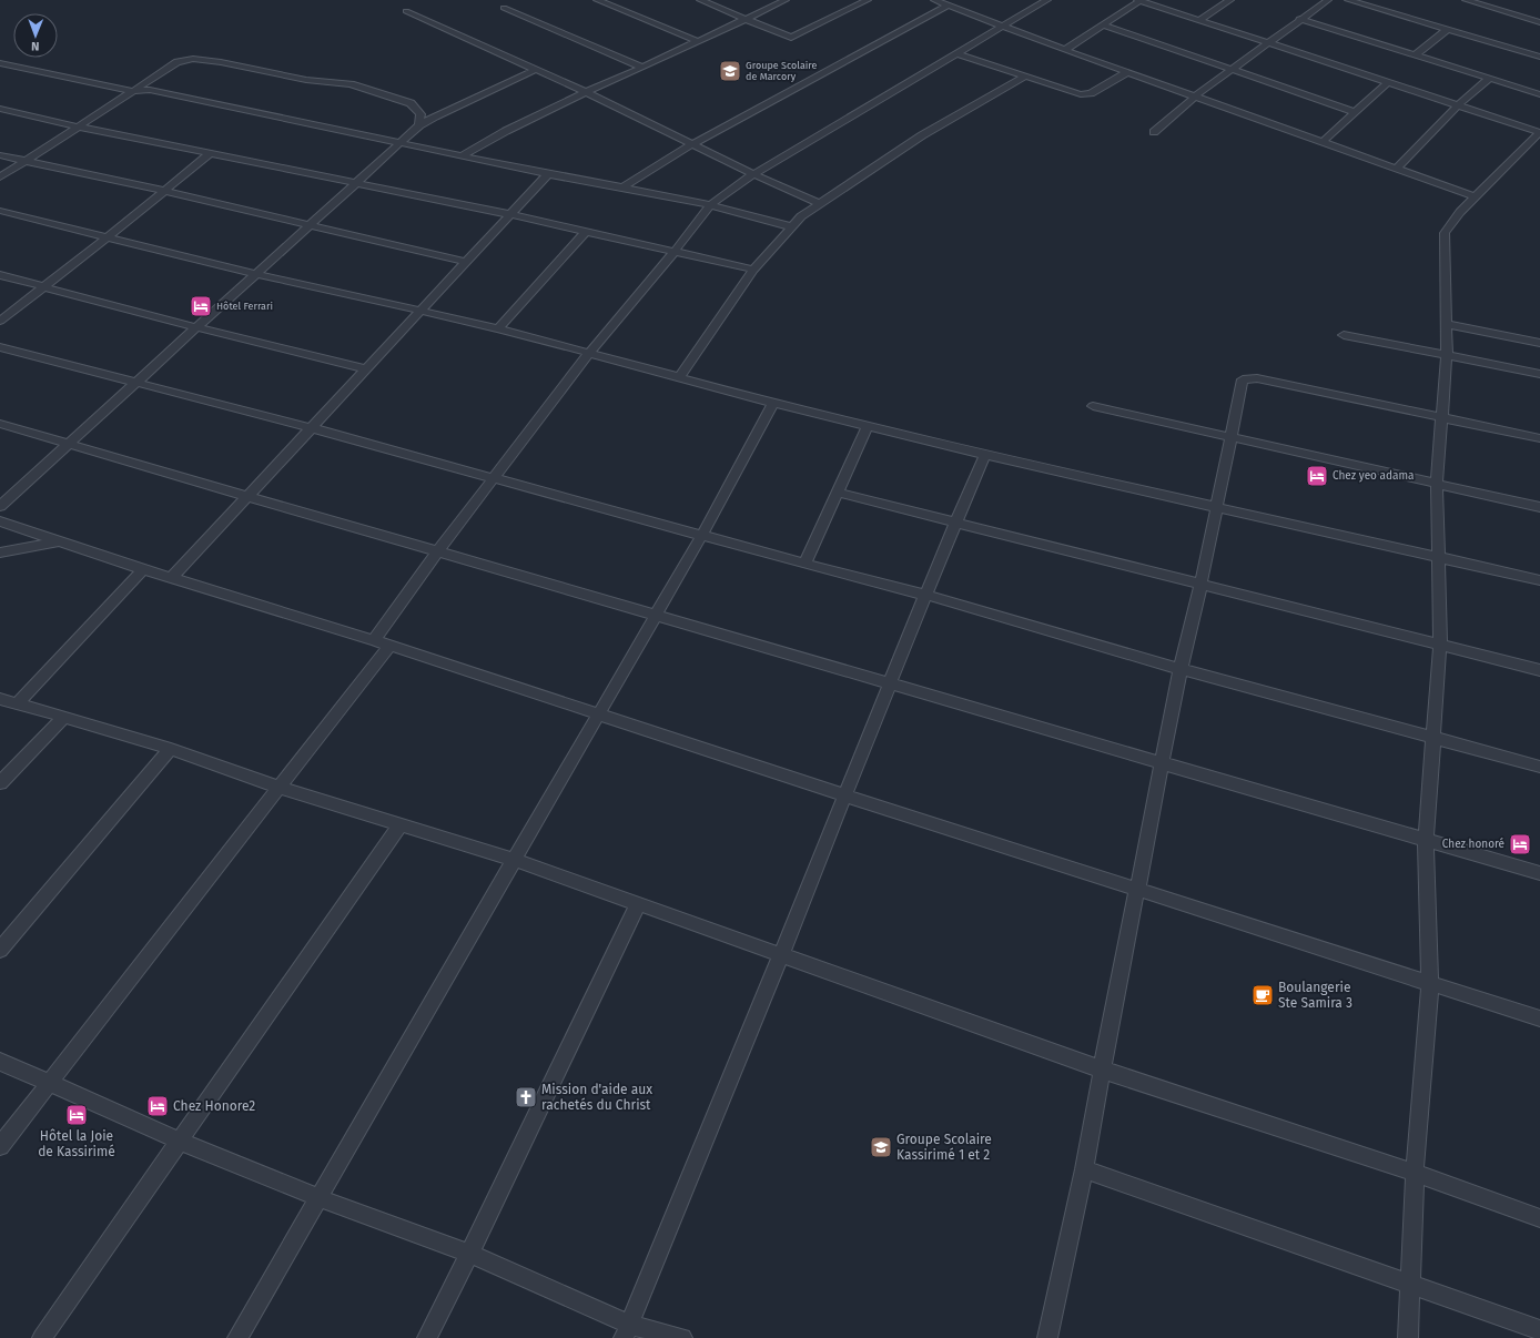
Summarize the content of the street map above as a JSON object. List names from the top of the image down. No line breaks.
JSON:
{"places":{"school or university":["Groupe Scolaire de Marcory","Groupe Scolaire Kassirimé 1 et 2"],"hotel":["Hôtel Ferrari","Chez yeo adama","Chez honoré","Chez Honore2","Hôtel la Joie de Kassirimé"],"cafe":["Boulangerie Ste Samira 3"],"church":["Mission d'aide aux rachetés du Christ"]},"north":"bottom"}
